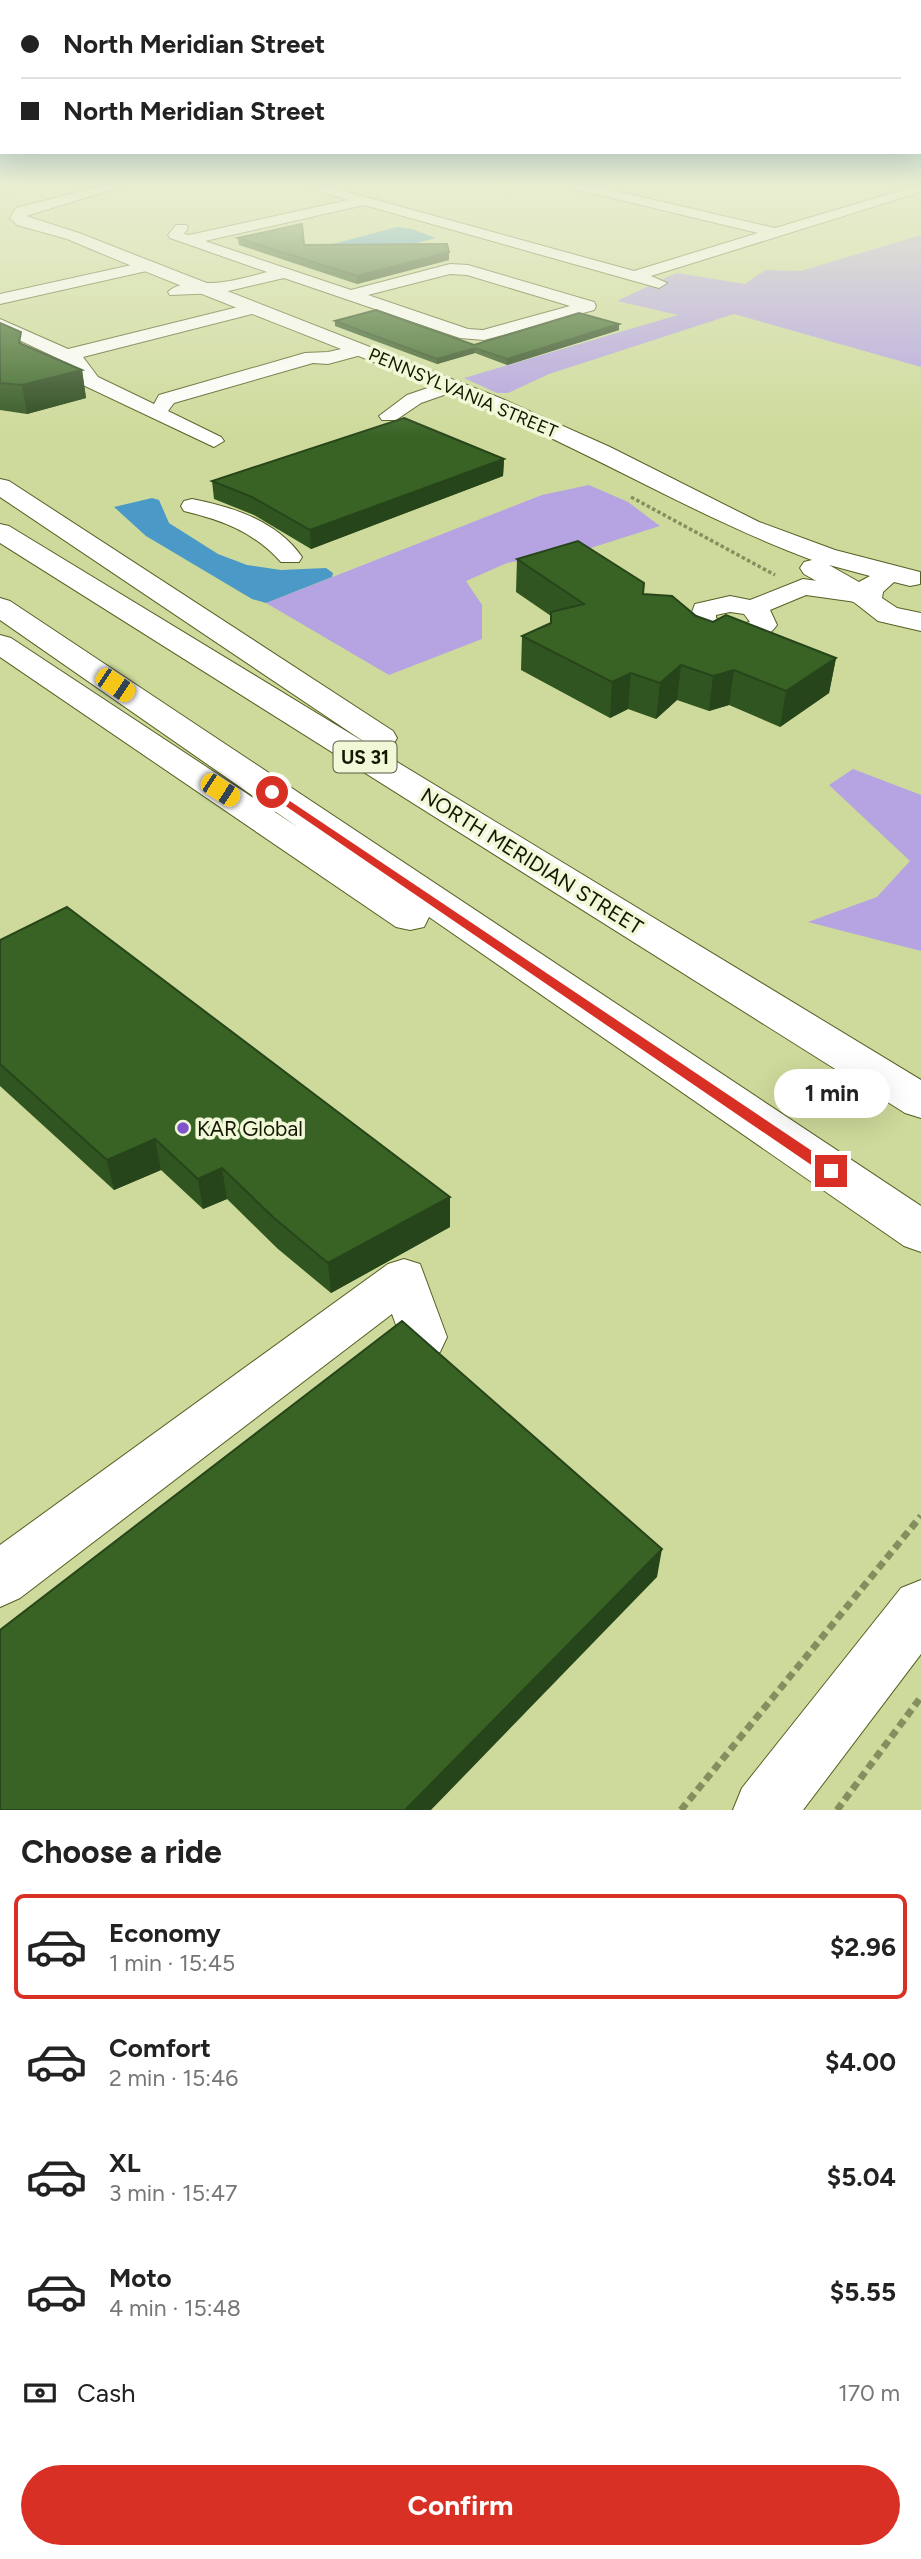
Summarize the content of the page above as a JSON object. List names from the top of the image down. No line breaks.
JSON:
{"streets":{"main road":["PENNSYLVANIA STREET","US 31","NORTH MERIDIAN STREET"]},"places":["KAR Global"],"page":{"banner":["North Meridian Street","North Meridian Street"],"bubble":"1 min","heading":"Choose a ride","list":[{"name":"Economy","note":"1 min · 15:45","value":"$2.96"},{"name":"Comfort","note":"2 min · 15:46","value":"$4.00"},{"name":"XL","note":"3 min · 15:47","value":"$5.04"},{"name":"Moto","note":"4 min · 15:48","value":"$5.55"}],"pay":["Cash","170 m"],"buttons":"Confirm"}}
